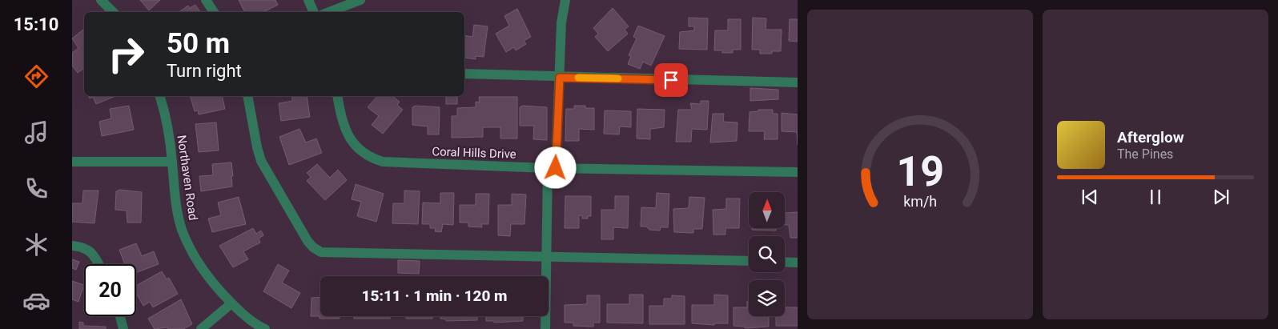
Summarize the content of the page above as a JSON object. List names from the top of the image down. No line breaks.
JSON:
{"streets":{"street":["Coral Hills Drive","Northaven Road"]},"north":"top","page":{"tabs":"15:10","turn":["50 m","Turn right"],"song":["Afterglow","The Pines"],"limit":"20","trip":"15:11 · 1 min · 120 m","gauge":["19","km/h"]}}
